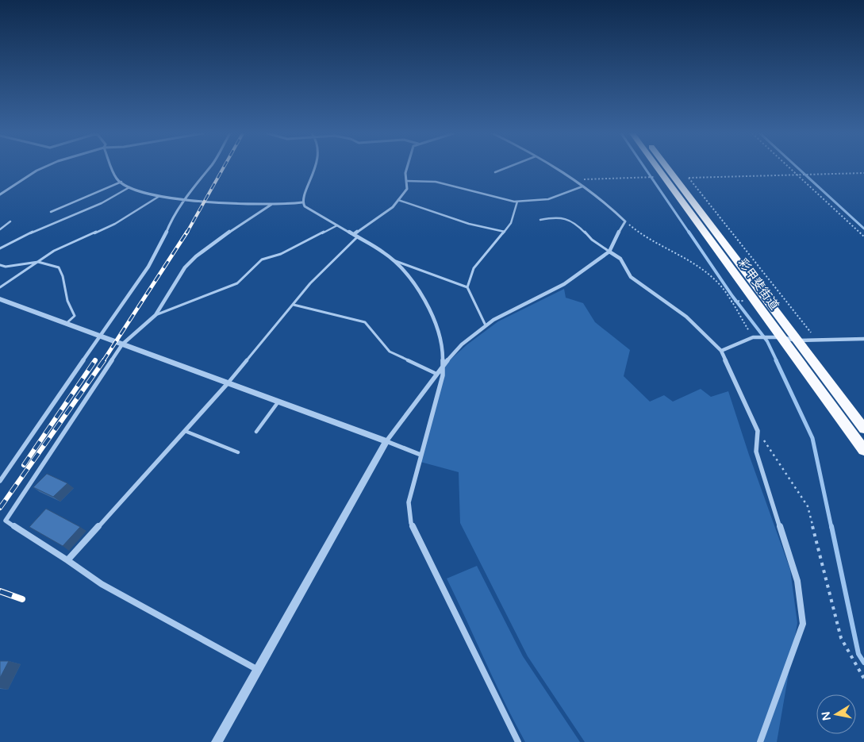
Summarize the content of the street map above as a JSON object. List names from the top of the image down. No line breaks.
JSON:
{"streets":{"highway":["彩甲斐街道"]},"north":"left"}
